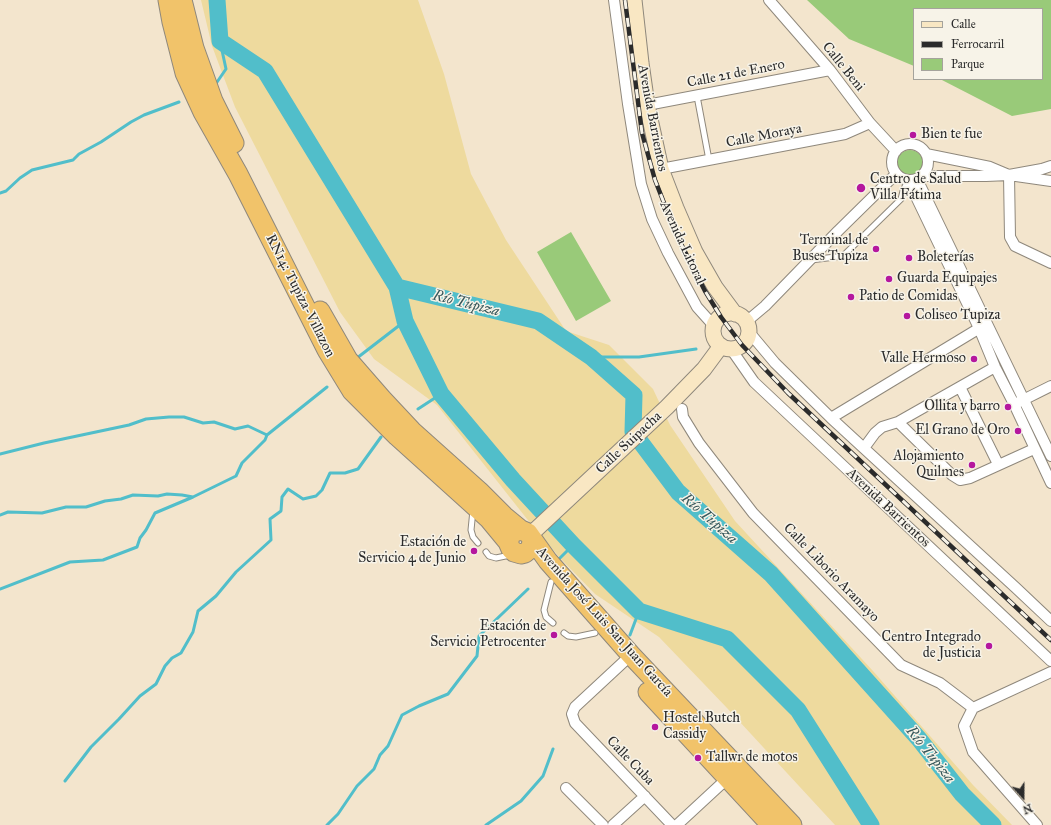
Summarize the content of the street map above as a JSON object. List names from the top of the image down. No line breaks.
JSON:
{"streets":{"highway":["RN14: Tupiza-Villazon","Avenida José Luis San Juan García"],"street":["Calle Beni","Calle 21 de Enero","Avenida Barrientos","Calle Moraya","Avenida Litoral","Calle Suipacha","Calle Liborio Aramayo","Calle Cuba"]},"crossings":[["Calle Beni","Calle 21 de Enero"],["Calle Beni","Calle Moraya"],["Calle 21 de Enero","Avenida Barrientos"],["Avenida Barrientos","Calle Moraya"],["Avenida Barrientos","Avenida Litoral"],["Avenida Barrientos","Calle Suipacha"],["Avenida Litoral","Calle Suipacha"],["RN14: Tupiza-Villazon","Calle Suipacha"],["RN14: Tupiza-Villazon","Avenida José Luis San Juan García"],["Calle Suipacha","Calle Liborio Aramayo"],["Calle Suipacha","Avenida José Luis San Juan García"],["Avenida José Luis San Juan García","Calle Cuba"]],"water":["Río Tupiza"],"places":["Bien te fue","Centro de Salud Villa Fátima","Terminal de Buses Tupiza","Boleterías","Guarda Equipajes","Patio de Comidas","Coliseo Tupiza","Valle Hermoso","Ollita y barro","El Grano de Oro","Alojamiento Quilmes","Estación de Servicio 4 de Junio","Estación de Servicio Petrocenter","Centro Integrado de Justicia","Hostel Butch Cassidy","Tallwr de motos"],"legend":["Calle","Ferrocarril","Parque"],"north":"bottom"}
